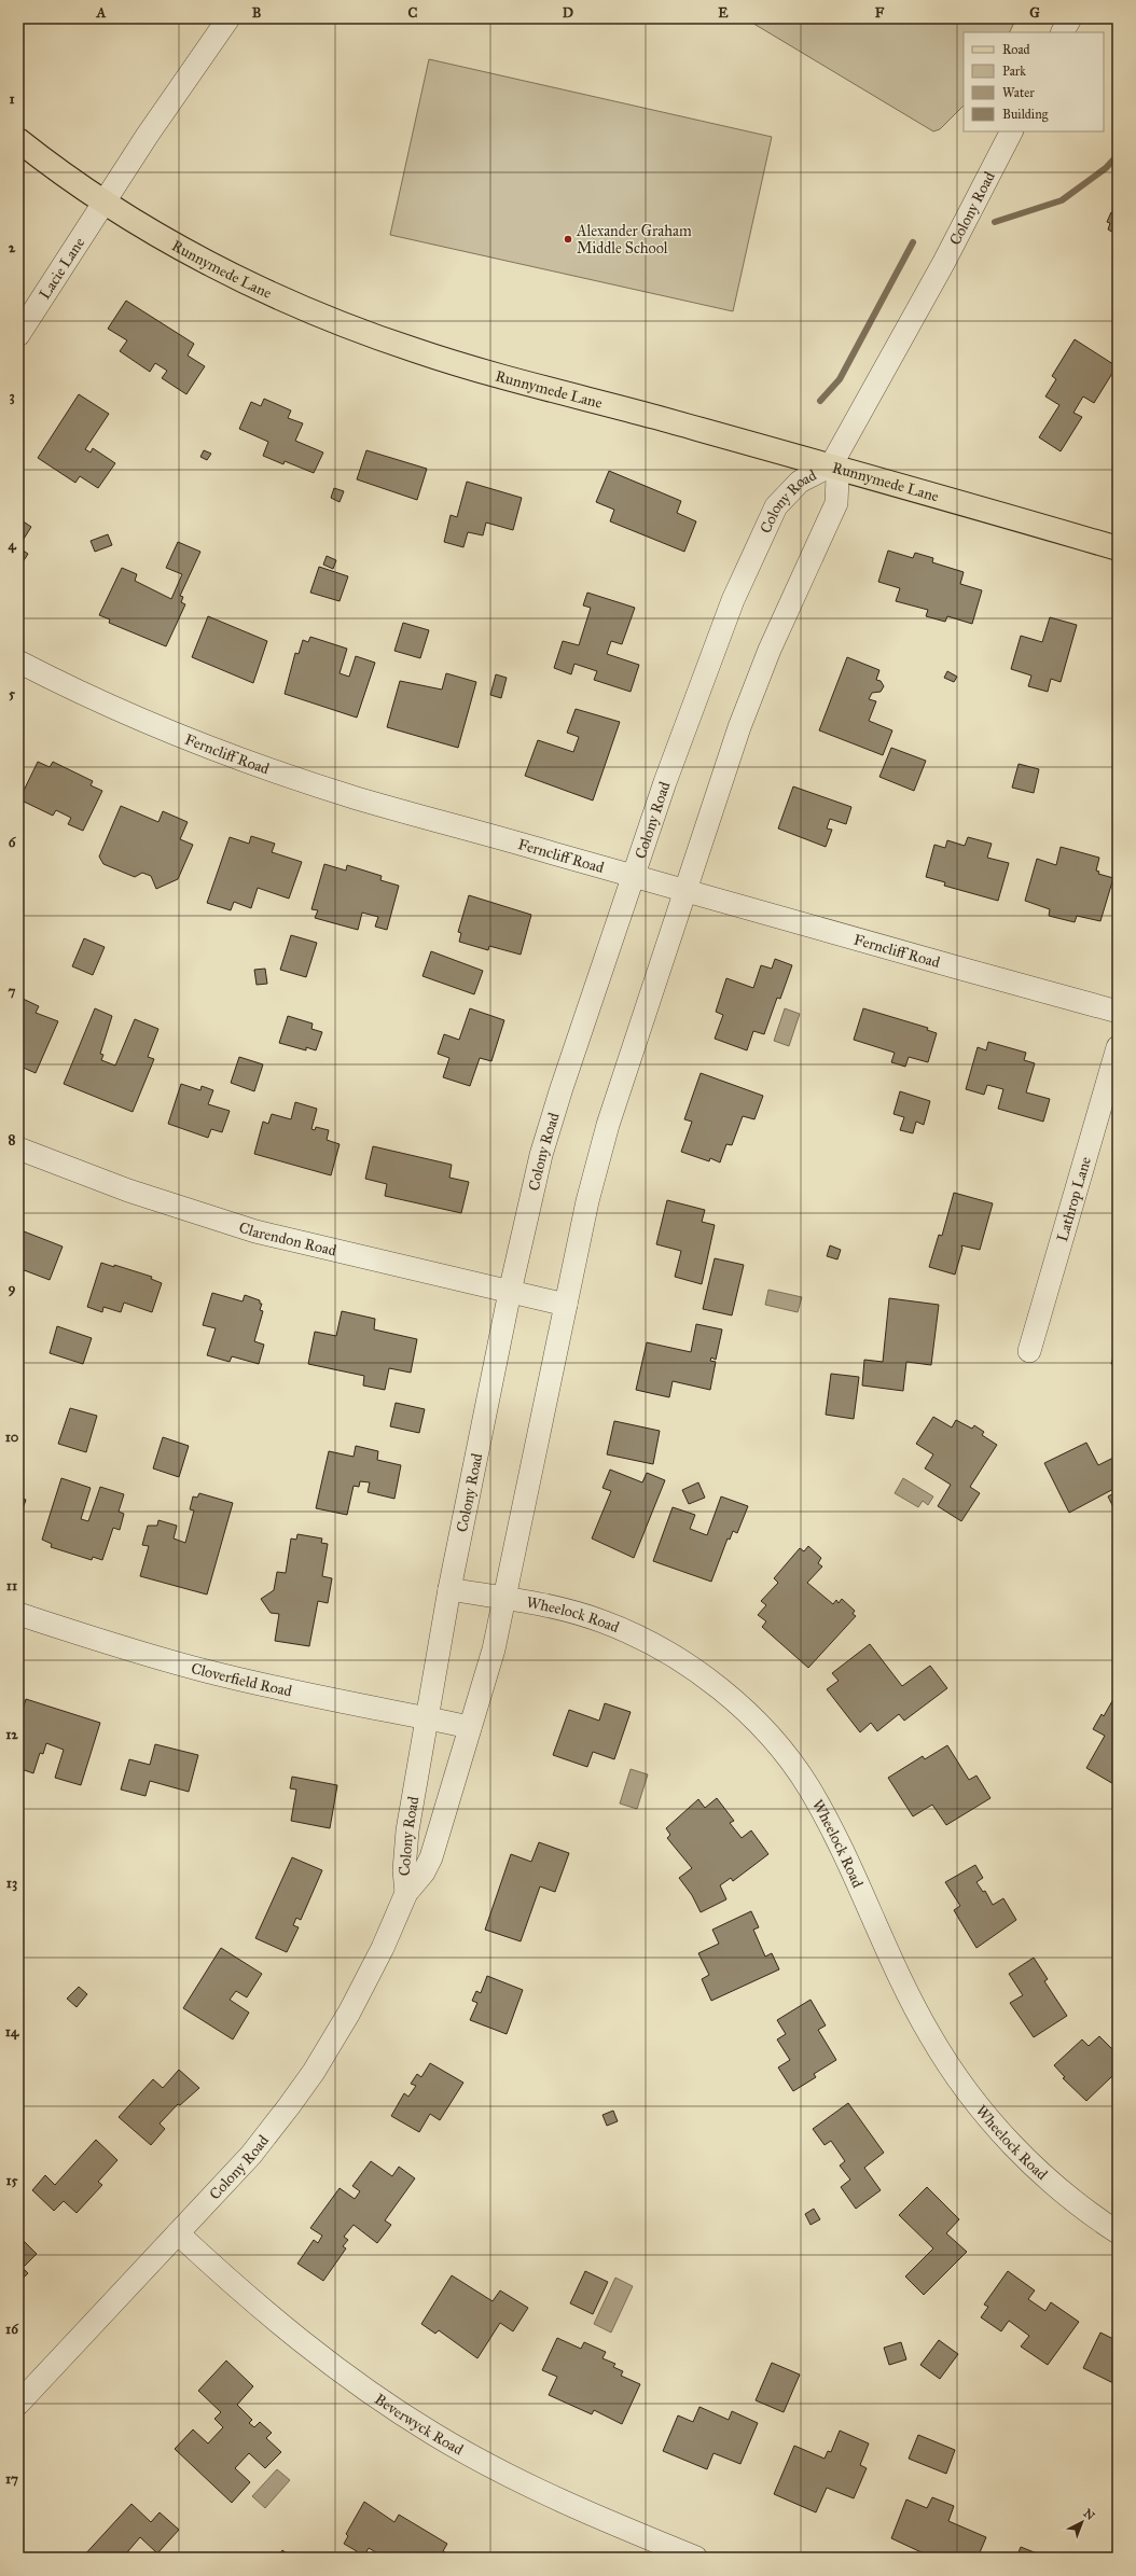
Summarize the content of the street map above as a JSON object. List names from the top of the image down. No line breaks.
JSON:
{"streets":{"main road":["Runnymede Lane"],"street":["Colony Road","Lacie Lane","Ferncliff Road","Lathrop Lane","Clarendon Road","Wheelock Road","Cloverfield Road","Beverwyck Road"]},"crossings":[["Colony Road","Runnymede Lane"],["Colony Road","Ferncliff Road"],["Colony Road","Clarendon Road"],["Colony Road","Wheelock Road"],["Colony Road","Cloverfield Road"],["Colony Road","Beverwyck Road"],["Lacie Lane","Runnymede Lane"]],"places":["Alexander Graham Middle School"],"legend":["Road","Park","Water","Building"],"north":"top right","grid":{"columns":["A","B","C","D","E","F","G"],"rows":["1","2","3","4","5","6","7","8","9","10","11","12","13","14","15","16","17"]}}
